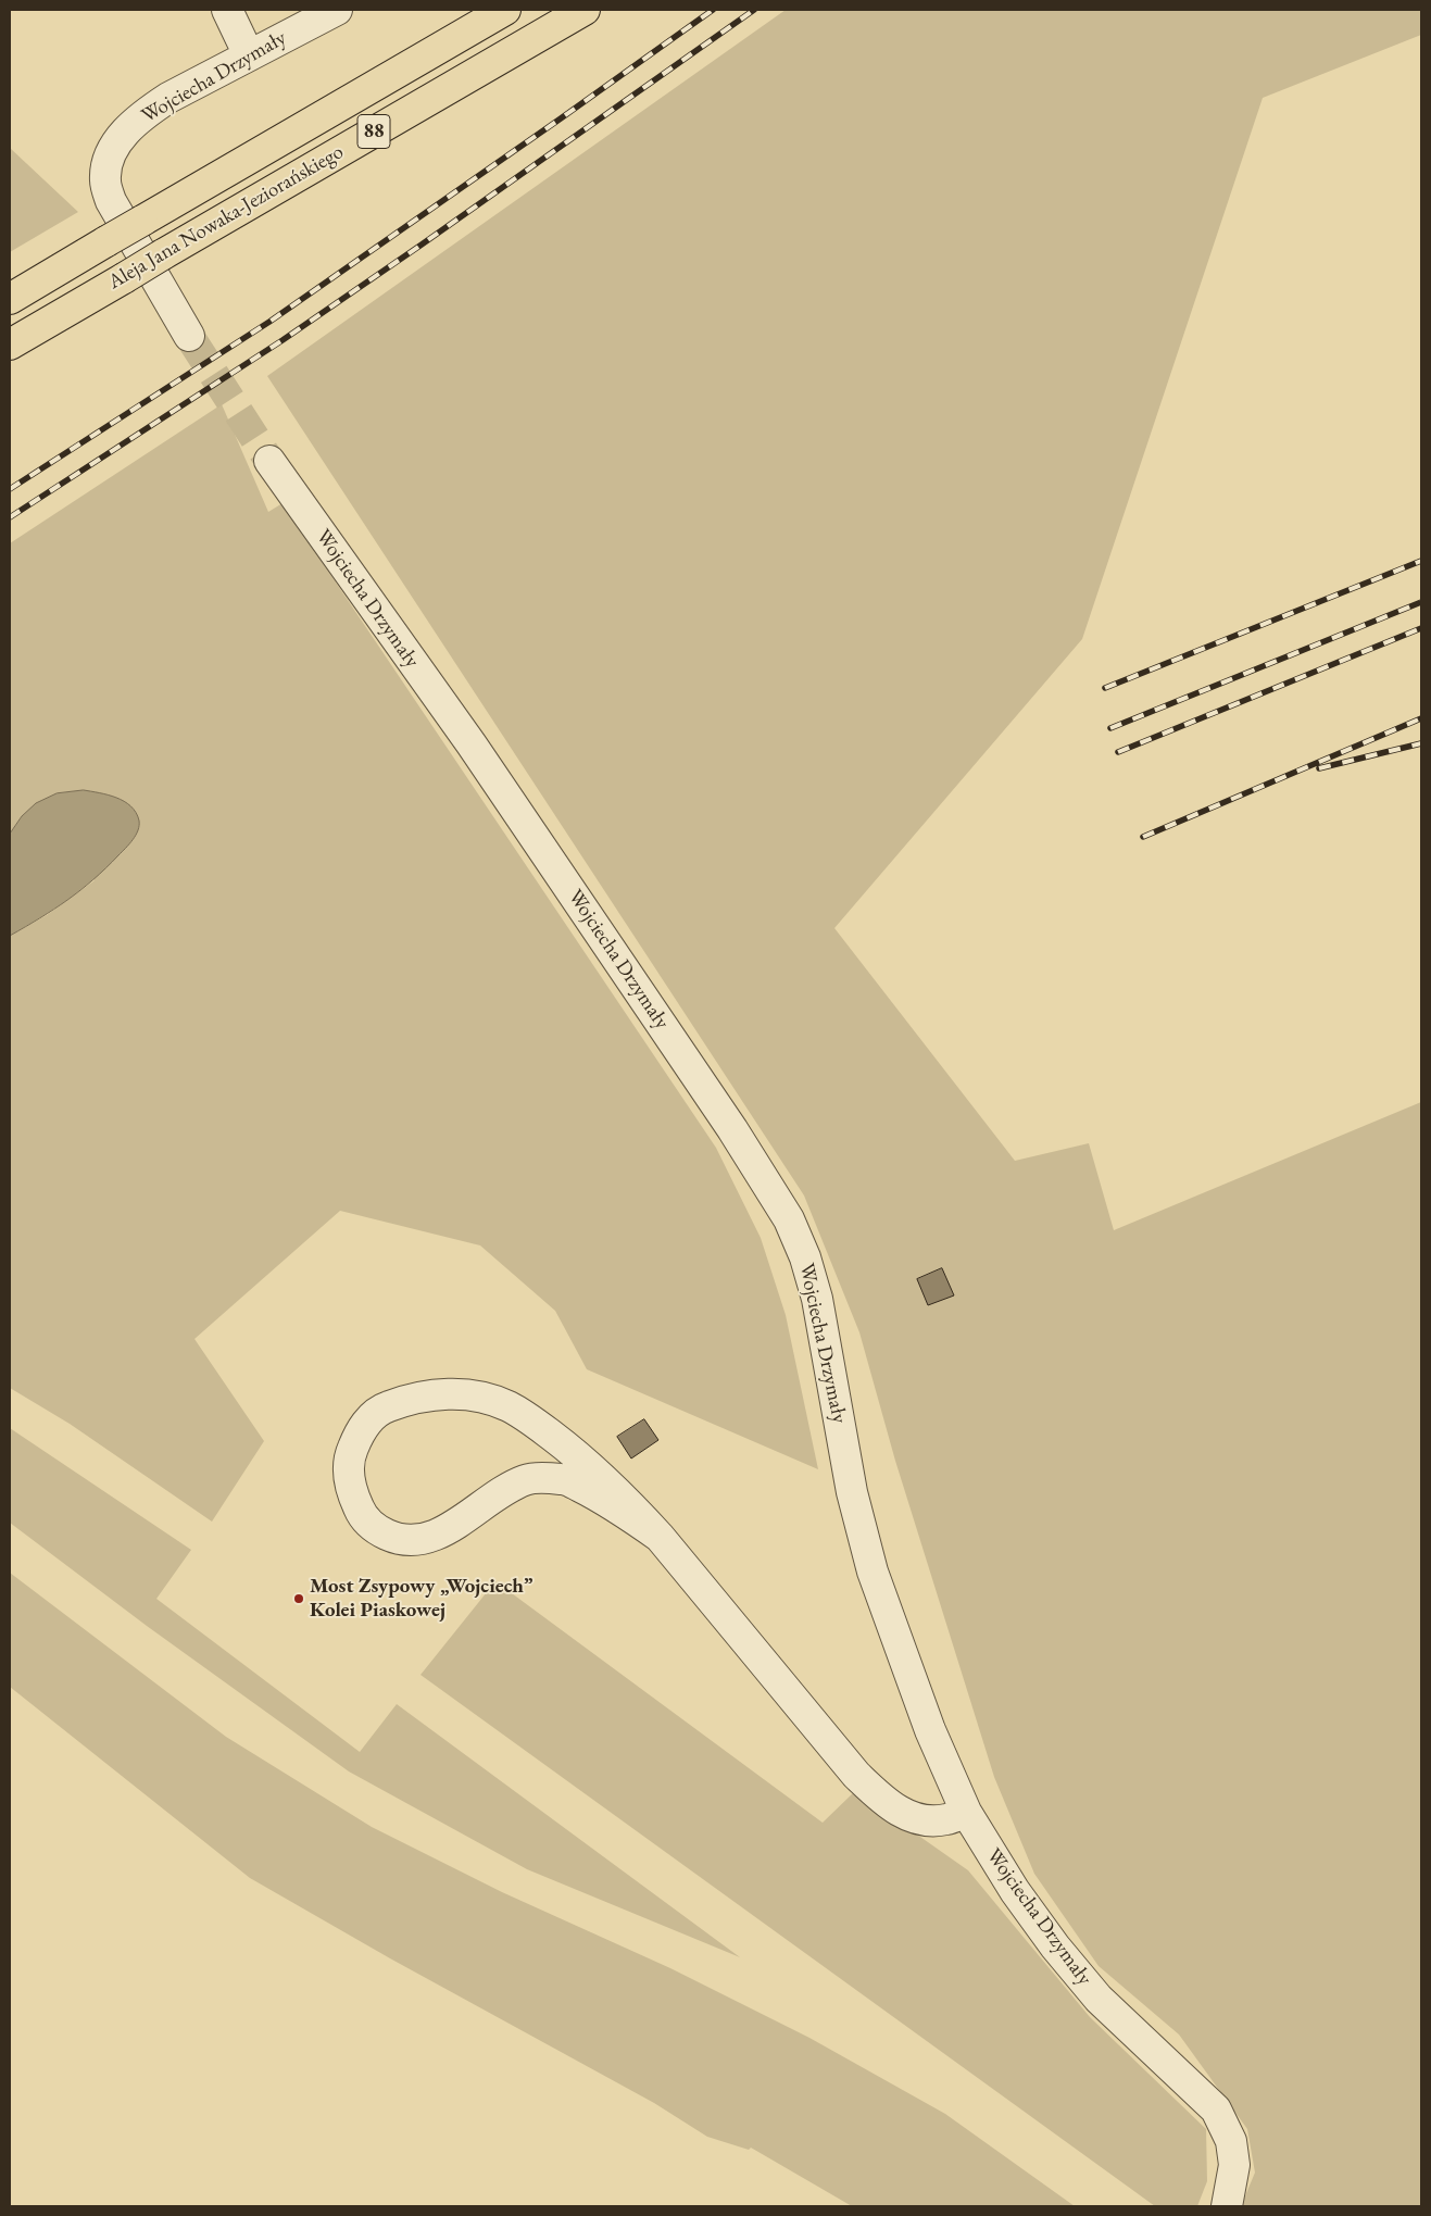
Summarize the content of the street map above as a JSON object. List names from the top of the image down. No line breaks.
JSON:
{"streets":{"main road":["88","Aleja Jana Nowaka-Jeziorańskiego"],"street":["Wojciecha Drzymały"]},"places":["Most Zsypowy „Wojciech” Kolei Piaskowej"]}
